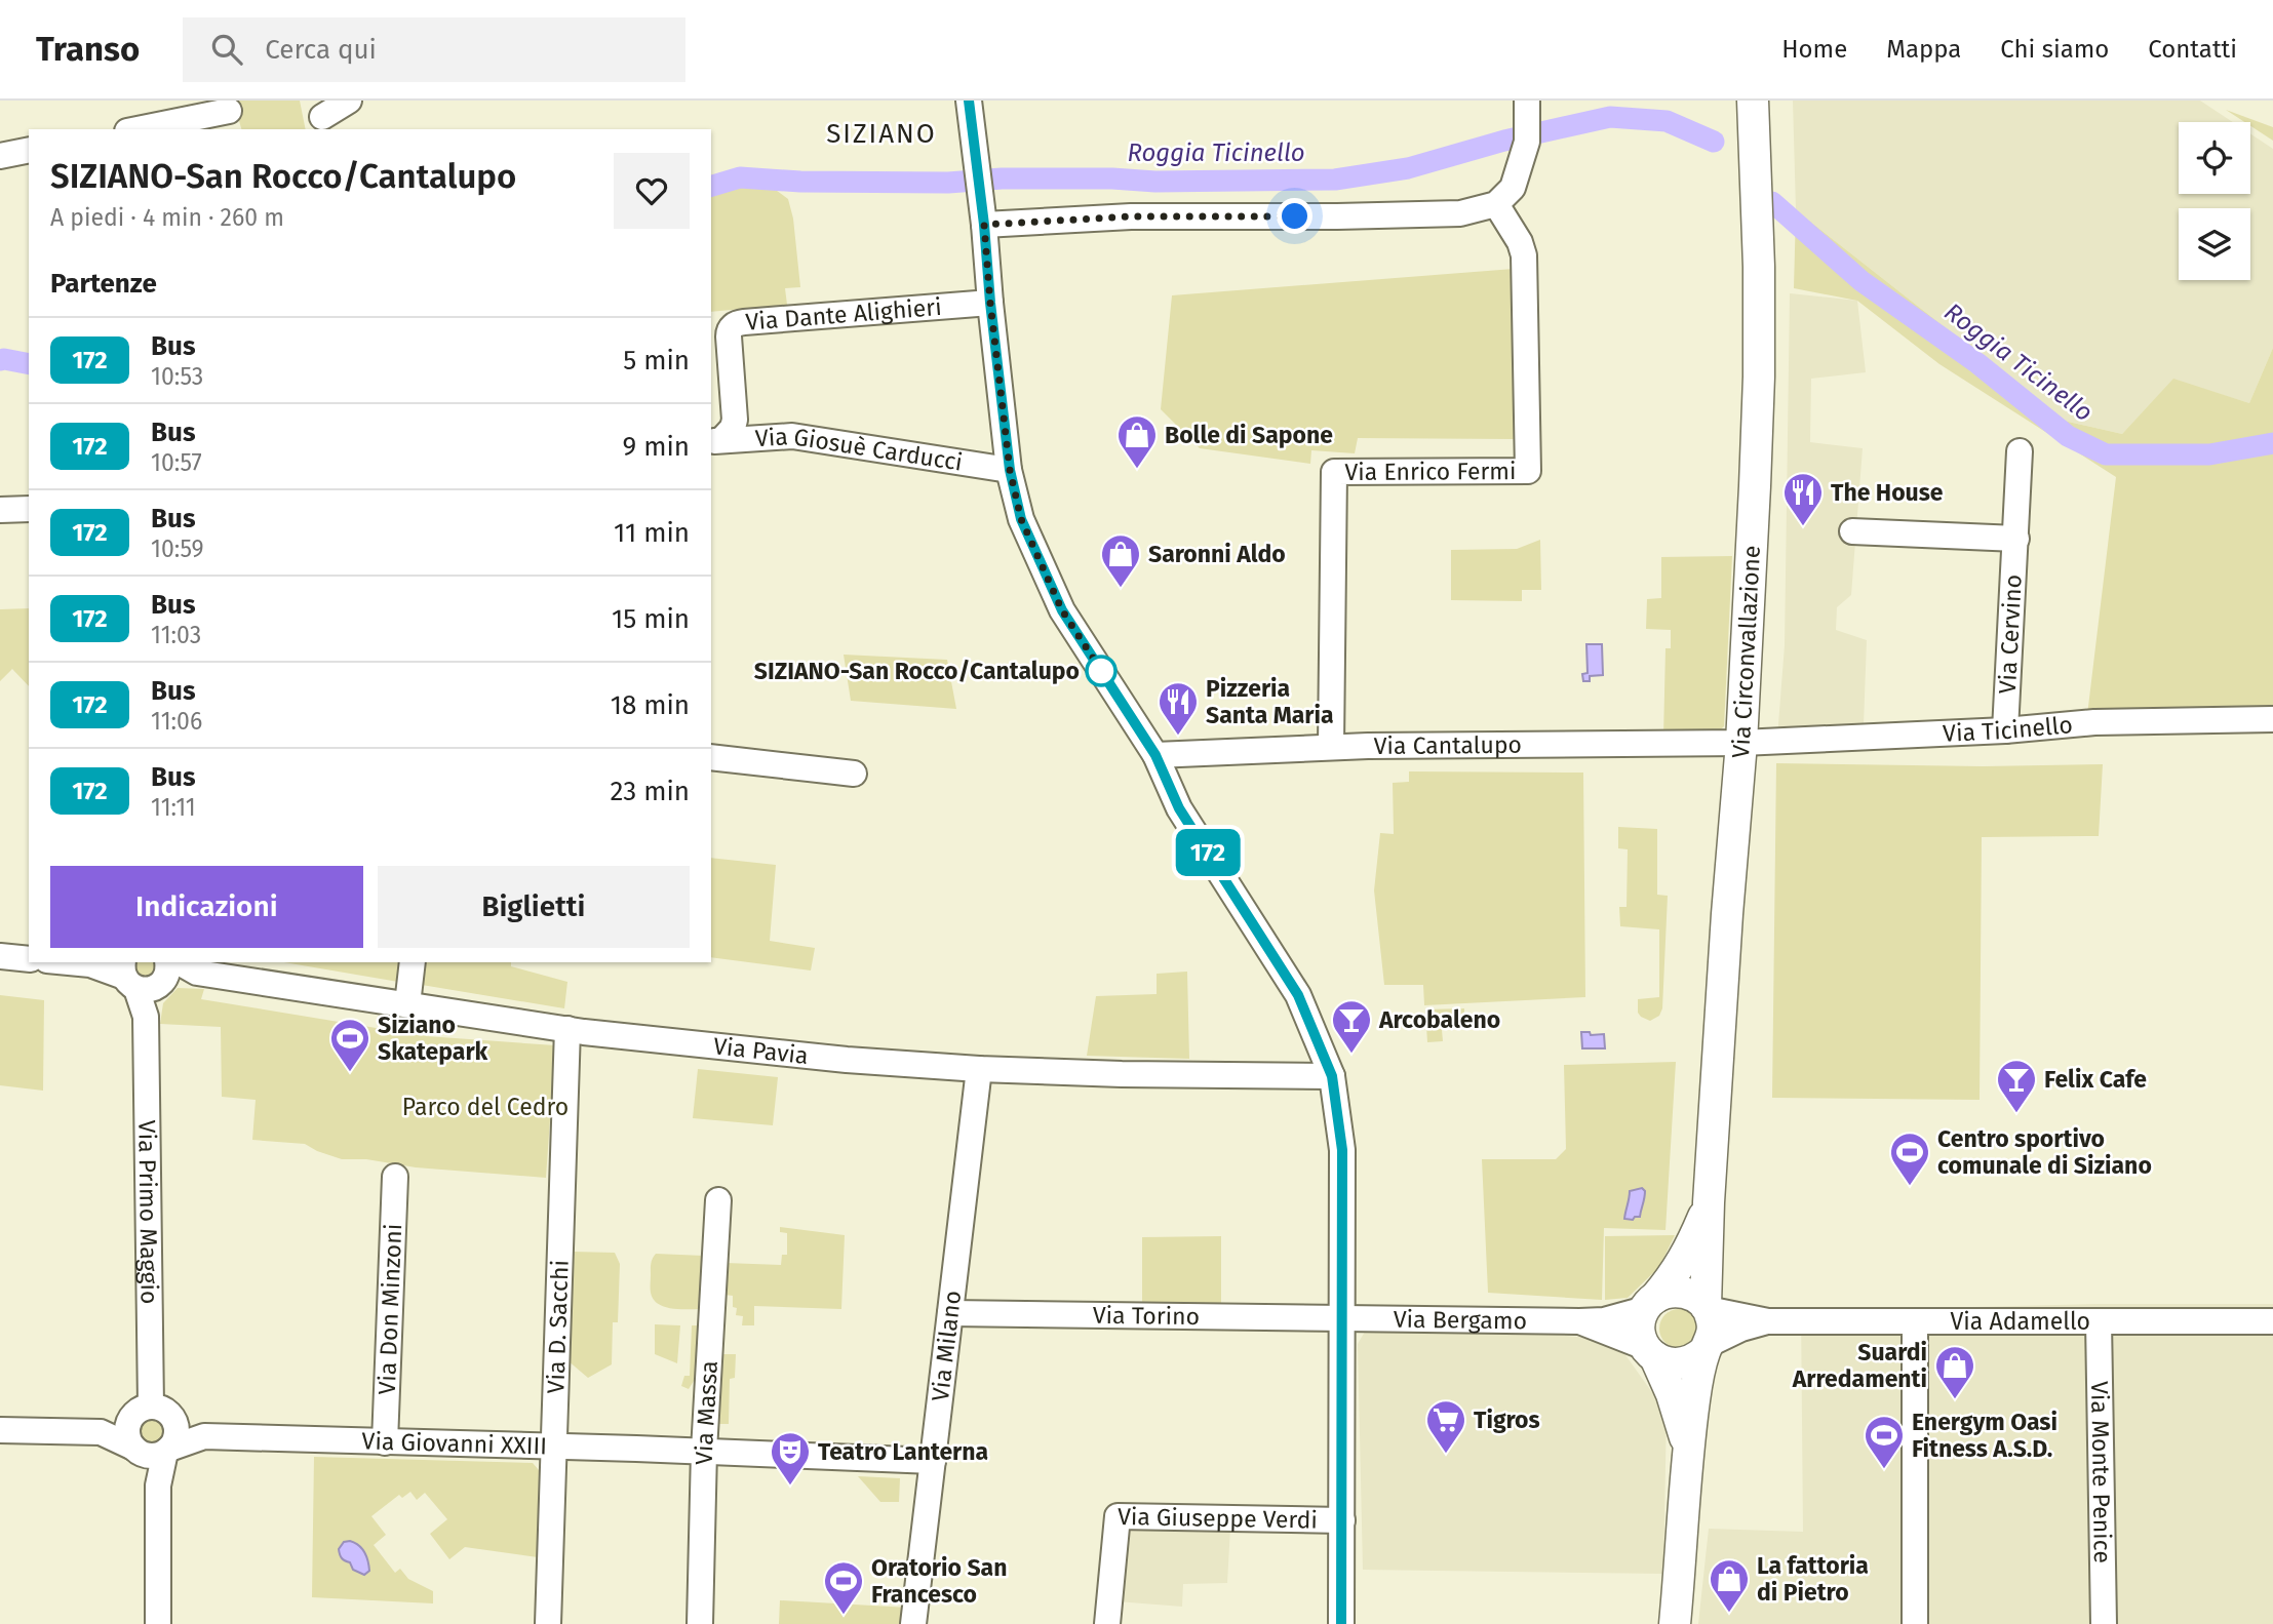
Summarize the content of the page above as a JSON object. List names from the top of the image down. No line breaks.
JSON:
{"streets":{"main road":["Via Circonvallazione"],"street":["Via Dante Alighieri","Via Giosuè Carducci","Via Enrico Fermi","Via Cervino","Via Ticinello","Via Cantalupo","Via Pavia","Via Primo Maggio","Via Don Minzoni","Via Torino","Via Bergamo","Via Adamello","Via D. Sacchi","Via Milano","Via Massa","Via Giovanni XXIII","Via Monte Penice","Via Giuseppe Verdi"]},"crossings":[["Via Dante Alighieri","Via Giosuè Carducci"],["Via Enrico Fermi","Via Cantalupo"],["Via Cervino","Via Ticinello"],["Via Circonvallazione","Via Ticinello"],["Via Circonvallazione","Via Cantalupo"],["Via Circonvallazione","Via Bergamo"],["Via Ticinello","Via Cantalupo"],["Via Pavia","Via Primo Maggio"],["Via Pavia","Via D. Sacchi"],["Via Pavia","Via Milano"],["Via Primo Maggio","Via Giovanni XXIII"],["Via Don Minzoni","Via Giovanni XXIII"],["Via Torino","Via Bergamo"],["Via Torino","Via Milano"],["Via Adamello","Via Monte Penice"],["Via D. Sacchi","Via Giovanni XXIII"],["Via Milano","Via Giovanni XXIII"],["Via Massa","Via Giovanni XXIII"]],"districts":["SIZIANO"],"water":["Roggia Ticinello"],"parks":["Parco del Cedro"],"places":{"shop":["Bolle di Sapone","Saronni Aldo","Suardi Arredamenti","La fattoria di Pietro"],"restaurant":["The House","Pizzeria Santa Maria"],"other":["SIZIANO-San Rocco/Cantalupo"],"bar":["Arcobaleno","Felix Cafe"],"sports":["Siziano Skatepark","Centro sportivo comunale di Siziano","Energym Oasi Fitness A.S.D.","Oratorio San Francesco"],"supermarket":["Tigros"],"theatre":["Teatro Lanterna"]},"lines":["bus line 172"],"page":{"header":"Transo","search":"Cerca qui","nav":["Home","Mappa","Chi siamo","Contatti"],"on_map":"172","heading":[["SIZIANO-San Rocco/Cantalupo","A piedi · 4 min · 260 m"],"Partenze"],"list":[{"mark":"172","name":"Bus","note":"10:53","value":"5 min"},{"mark":"172","name":"Bus","note":"10:57","value":"9 min"},{"mark":"172","name":"Bus","note":"10:59","value":"11 min"},{"mark":"172","name":"Bus","note":"11:03","value":"15 min"},{"mark":"172","name":"Bus","note":"11:06","value":"18 min"},{"mark":"172","name":"Bus","note":"11:11","value":"23 min"}],"buttons":["Indicazioni","Biglietti"]}}
